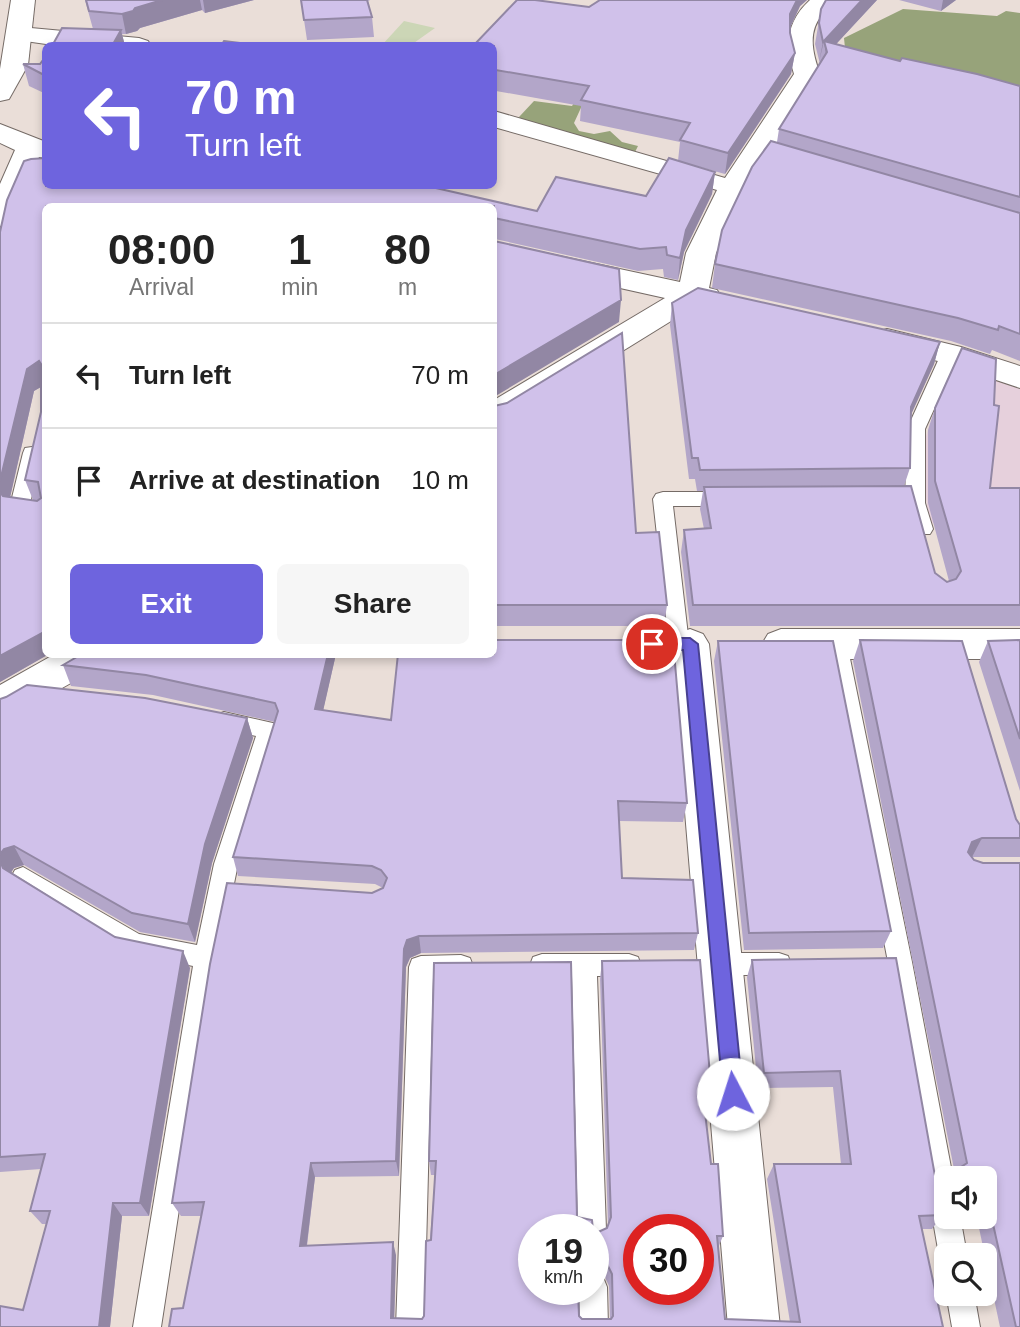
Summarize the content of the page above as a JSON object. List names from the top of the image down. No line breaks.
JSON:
{"page":{"turn":["70 m","Turn left"],"eta":["08:00","Arrival","1","min","80","m"],"list":[{"name":"Turn left","value":"70 m"},{"name":"Arrive at destination","value":"10 m"}],"buttons":["Exit","Share"],"speed":"19 km/h","limit":"30"}}
